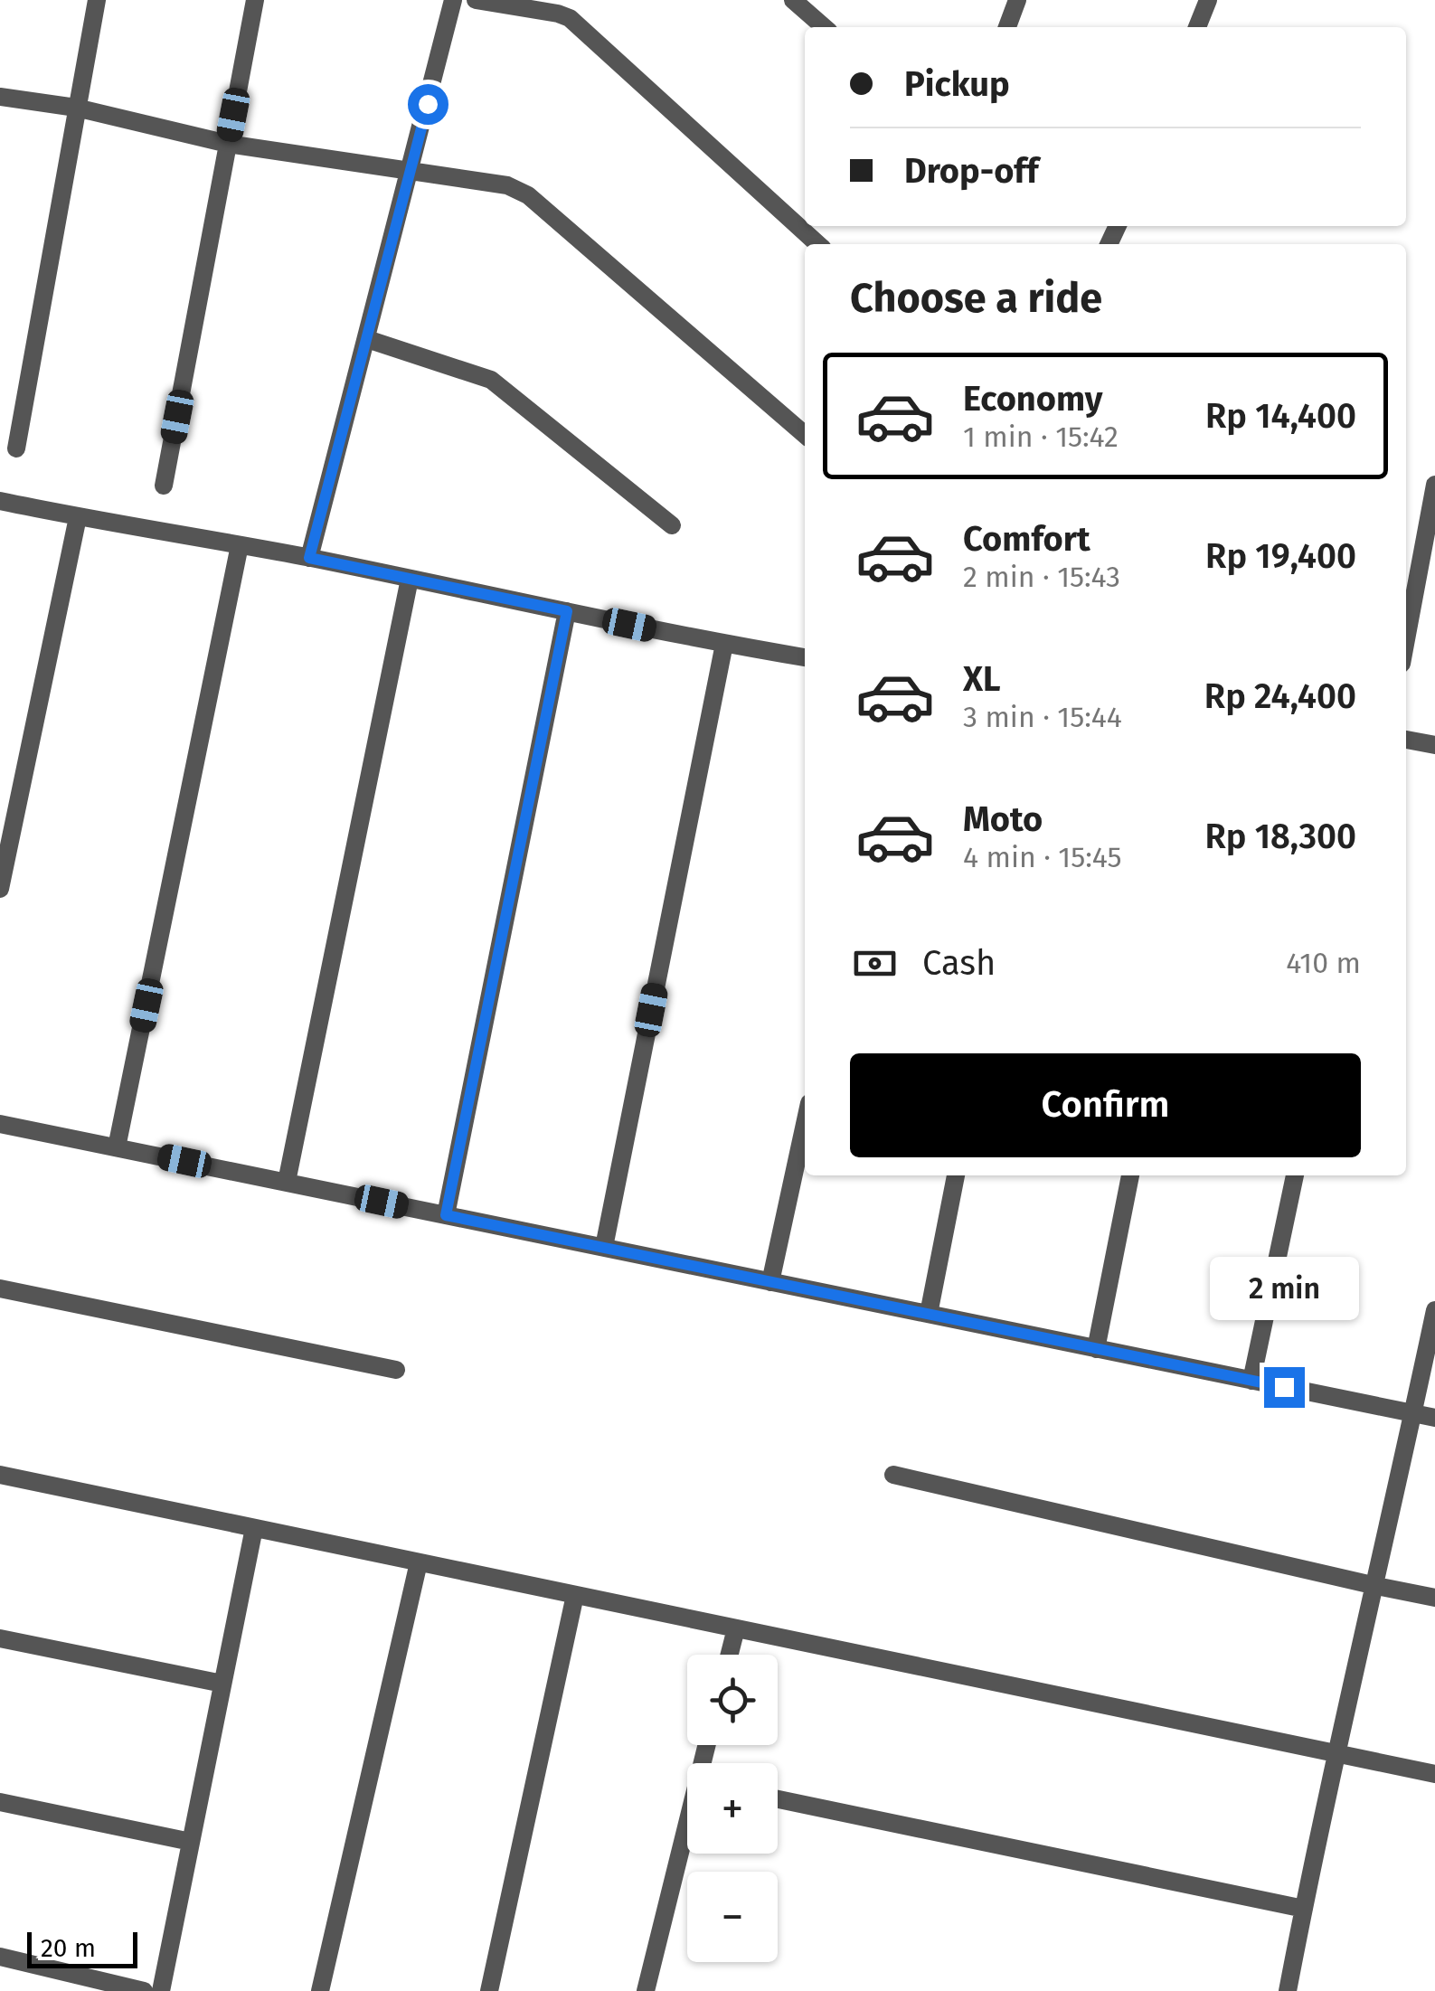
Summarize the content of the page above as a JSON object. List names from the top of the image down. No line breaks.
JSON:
{"scale_bar":"20 m","page":{"banner":["Pickup","Drop-off"],"heading":"Choose a ride","list":[{"name":"Economy","note":"1 min · 15:42","value":"Rp 14,400"},{"name":"Comfort","note":"2 min · 15:43","value":"Rp 19,400"},{"name":"XL","note":"3 min · 15:44","value":"Rp 24,400"},{"name":"Moto","note":"4 min · 15:45","value":"Rp 18,300"}],"pay":["Cash","410 m"],"buttons":"Confirm","bubble":"2 min","map_buttons":["+","−"],"scale":"20 m"}}
